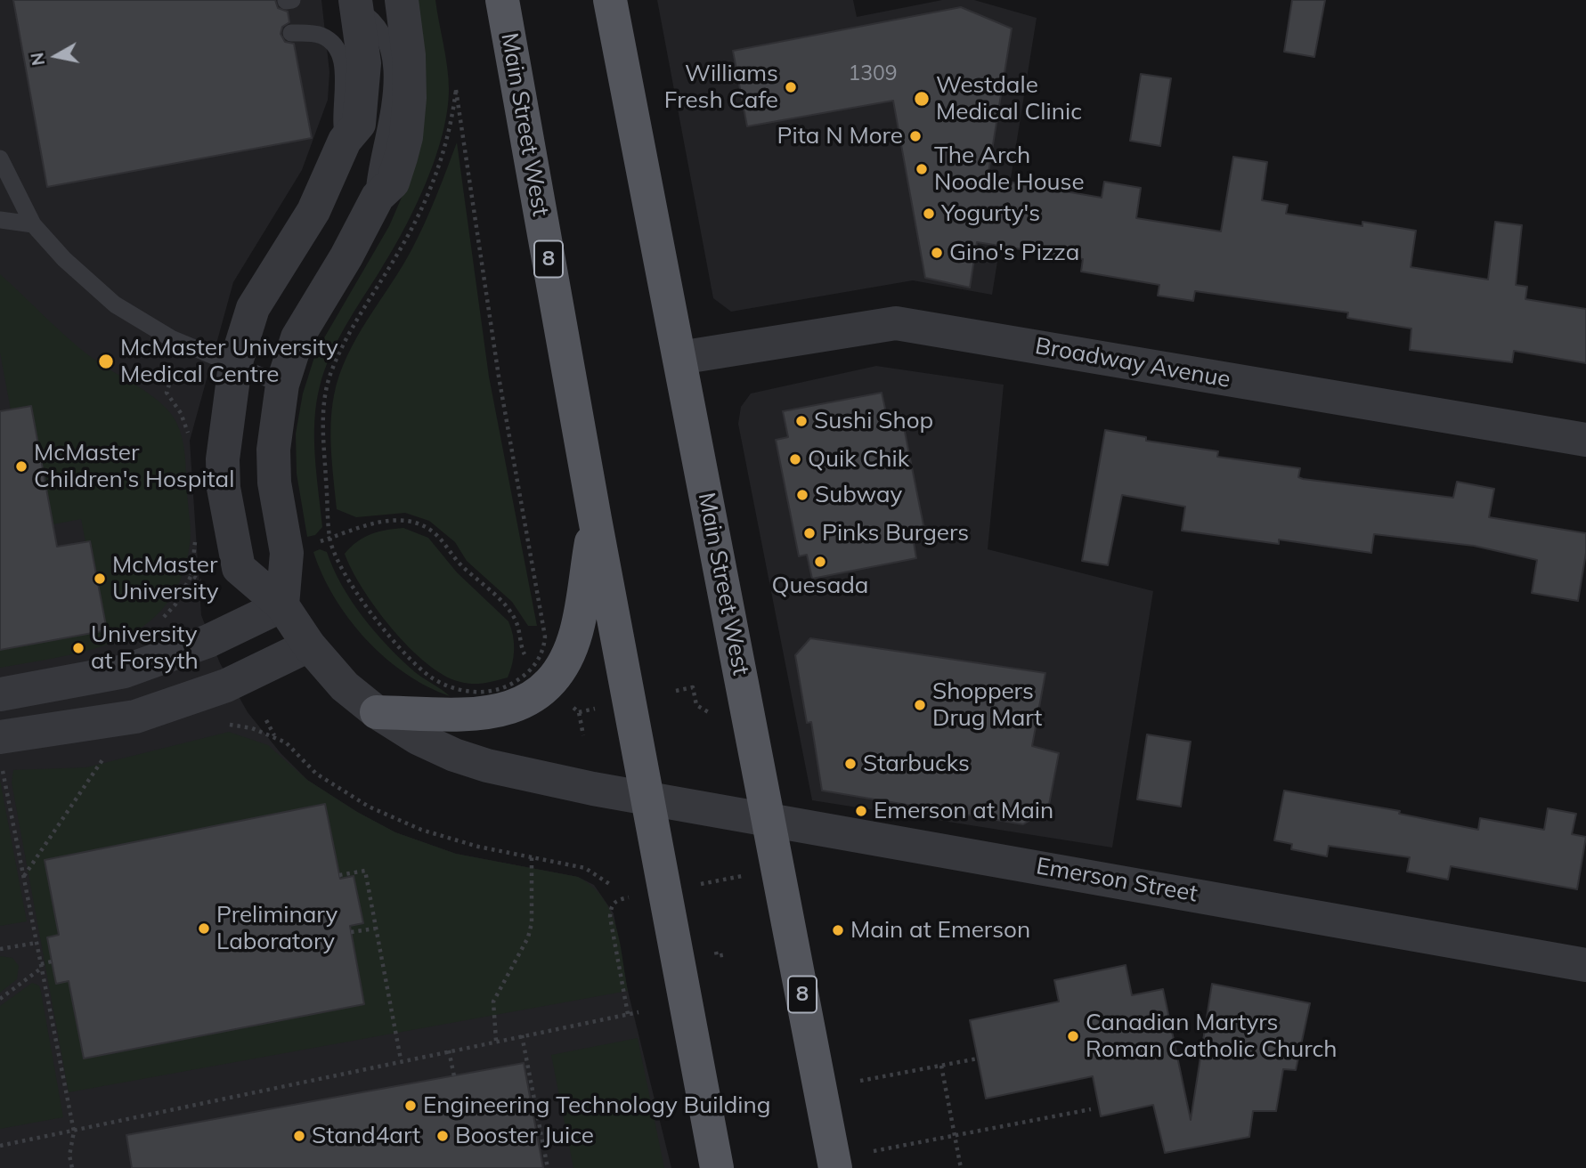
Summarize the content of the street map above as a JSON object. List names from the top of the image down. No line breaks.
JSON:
{"streets":{"main road":["Main Street West","8"],"street":["Broadway Avenue","Emerson Street"]},"crossings":[["Main Street West","Broadway Avenue"],["Main Street West","Emerson Street"]],"places":["Williams Fresh Cafe","Westdale Medical Clinic","Pita N More","The Arch Noodle House","Yogurty's","Gino's Pizza","McMaster University Medical Centre","Sushi Shop","Quik Chik","McMaster Children's Hospital","Subway","Pinks Burgers","Quesada","McMaster University","University at Forsyth","Shoppers Drug Mart","Starbucks","Emerson at Main","Preliminary Laboratory","Main at Emerson","Canadian Martyrs Roman Catholic Church","Engineering Technology Building","Stand4art","Booster Juice"],"house_numbers":["1309"],"north":"left"}
